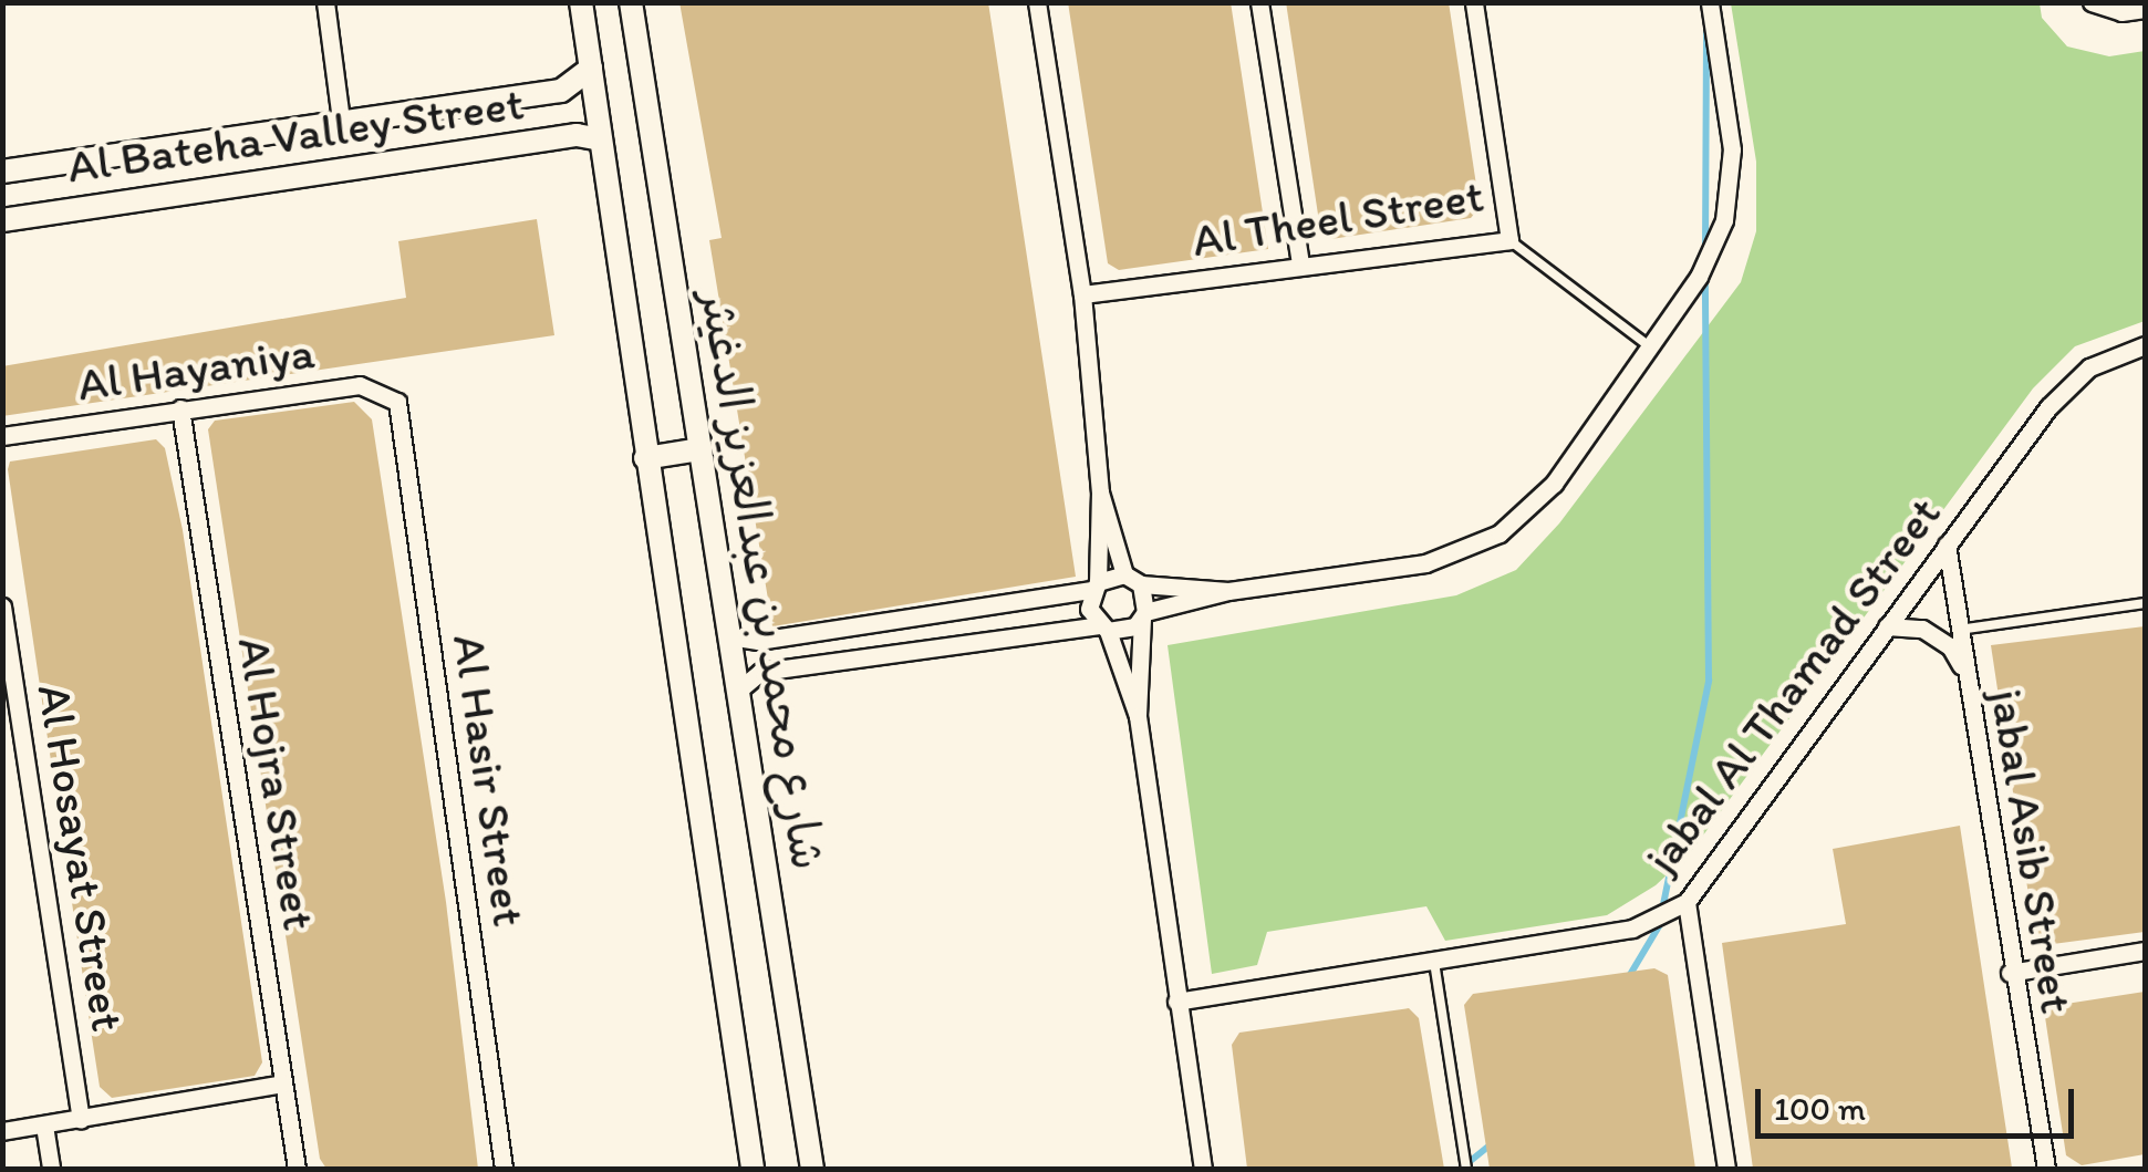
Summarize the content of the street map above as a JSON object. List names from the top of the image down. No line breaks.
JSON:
{"streets":{"street":["Al Bateha Valley Street","Al Theel Street","Al Hayaniya","شارع محمد بن عبدالعزيز الدغيثر","jabal Al Thamad Street","Al Hasir Street","Al Hojra Street","jabal Asib Street","Al Hosayat Street"]},"crossings":[["Al Bateha Valley Street","شارع محمد بن عبدالعزيز الدغيثر"],["Al Hayaniya","Al Hasir Street"],["Al Hayaniya","Al Hojra Street"],["jabal Al Thamad Street","jabal Asib Street"]],"scale_bar":"100 m"}
